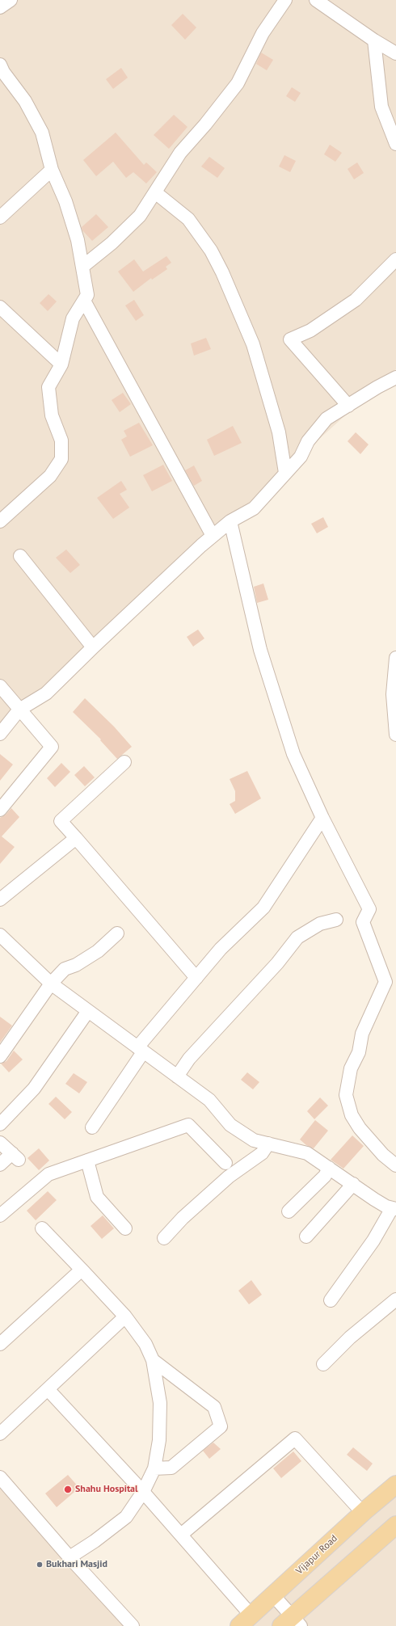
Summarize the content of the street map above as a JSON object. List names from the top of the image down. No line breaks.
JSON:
{"streets":{"main road":["Vijapur Road"]},"places":["Shahu Hospital","Bukhari Masjid"]}
